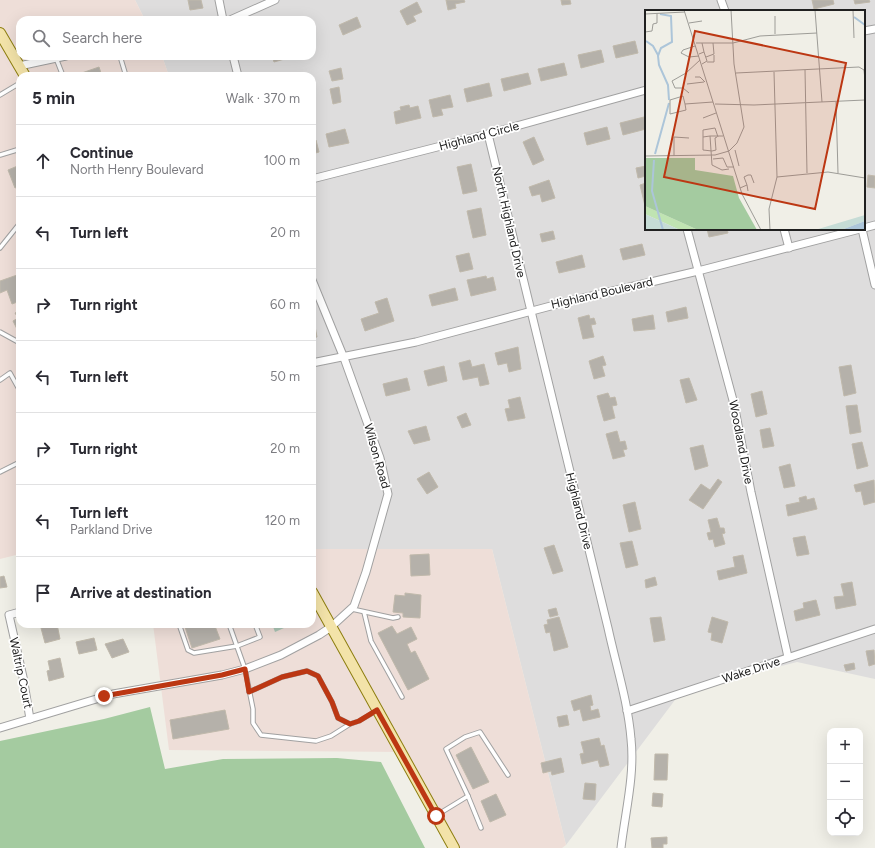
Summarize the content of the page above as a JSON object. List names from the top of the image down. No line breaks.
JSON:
{"streets":{"street":["Highland Circle","North Highland Drive","Highland Boulevard","Woodland Drive","Wilson Road","Highland Drive","Wake Drive","Waltrip Court"]},"crossings":[["Highland Circle","North Highland Drive"],["North Highland Drive","Highland Boulevard"],["North Highland Drive","Highland Drive"],["Highland Boulevard","Woodland Drive"],["Highland Boulevard","Wilson Road"],["Highland Boulevard","Highland Drive"],["Woodland Drive","Wake Drive"],["Wilson Road","Waltrip Court"],["Highland Drive","Wake Drive"]],"page":{"search":"Search here","heading":["5 min","Walk · 370 m"],"list":[["Continue","North Henry Boulevard","100 m"],["Turn left","20 m"],["Turn right","60 m"],["Turn left","50 m"],["Turn right","20 m"],["Turn left","Parkland Drive","120 m"],"Arrive at destination"],"map_buttons":["+","−"]}}
